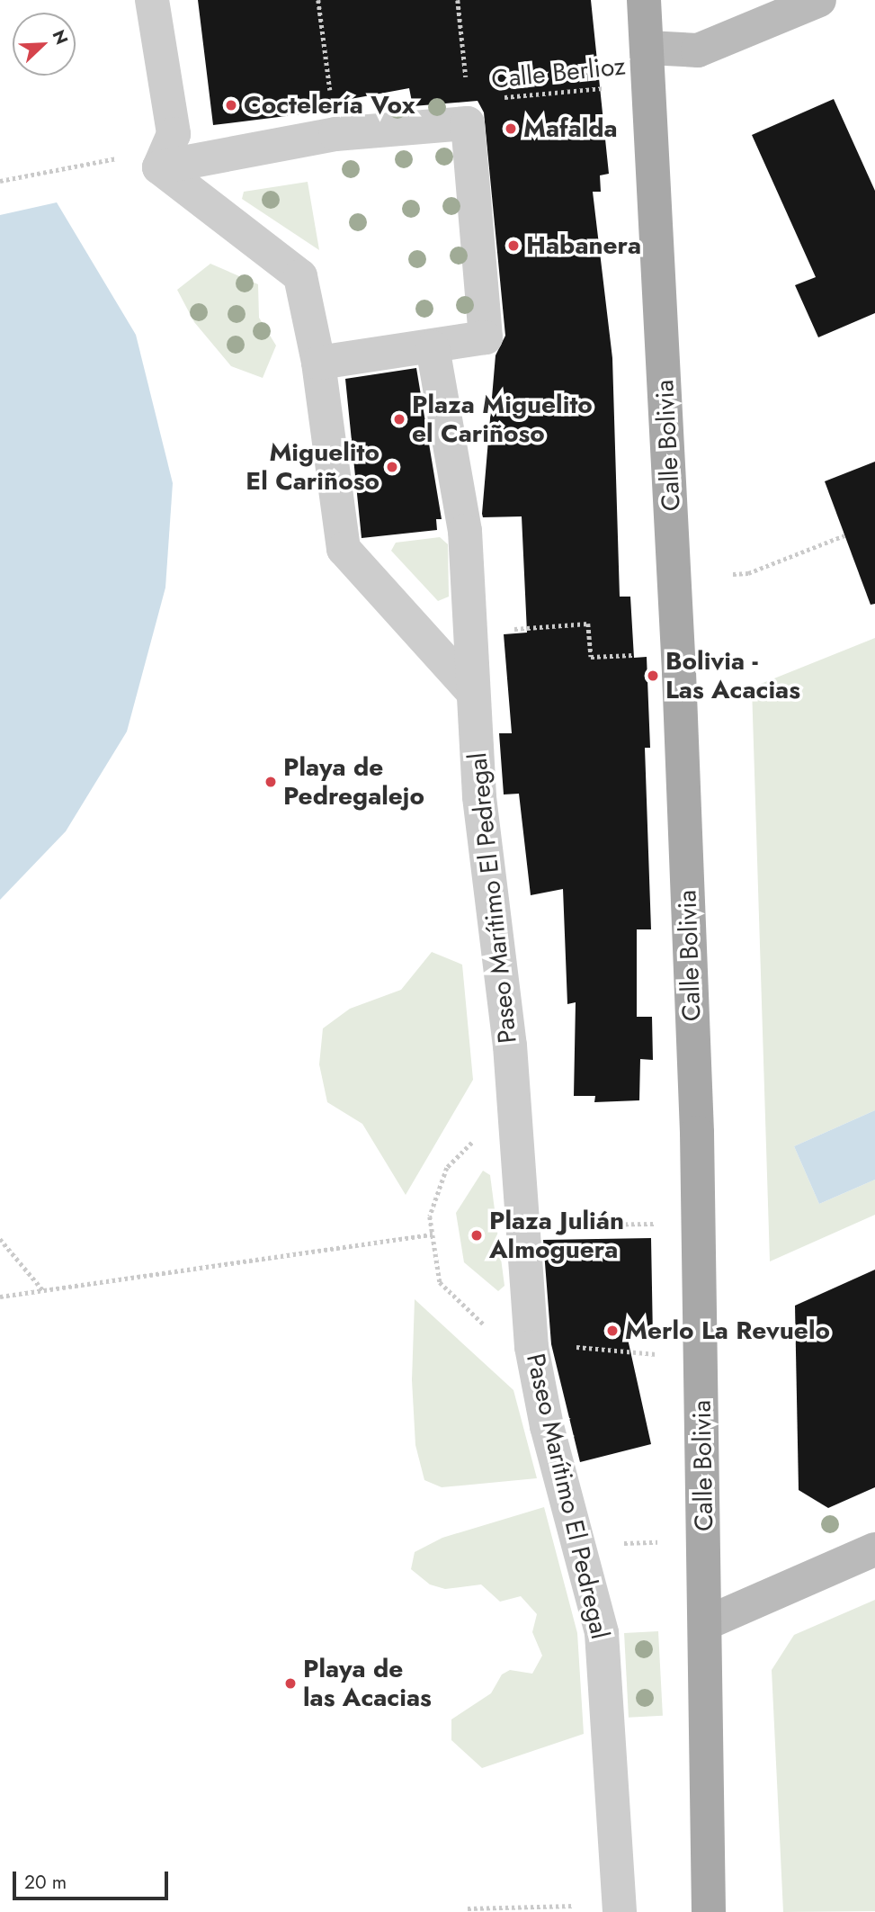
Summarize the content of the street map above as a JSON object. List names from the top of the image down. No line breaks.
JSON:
{"streets":{"main road":["Calle Bolivia"],"street":["Paseo Marítimo El Pedregal"],"path":["Calle Berlioz"]},"crossings":[["Calle Berlioz","Calle Bolivia"]],"places":["Coctelería Vox","Mafalda","Habanera","Plaza Miguelito el Cariñoso","Miguelito El Cariñoso","Bolivia - Las Acacias","Playa de Pedregalejo","Plaza Julián Almoguera","Merlo La Revuelo","Playa de las Acacias"],"scale_bar":"20 m","north":"top right"}
